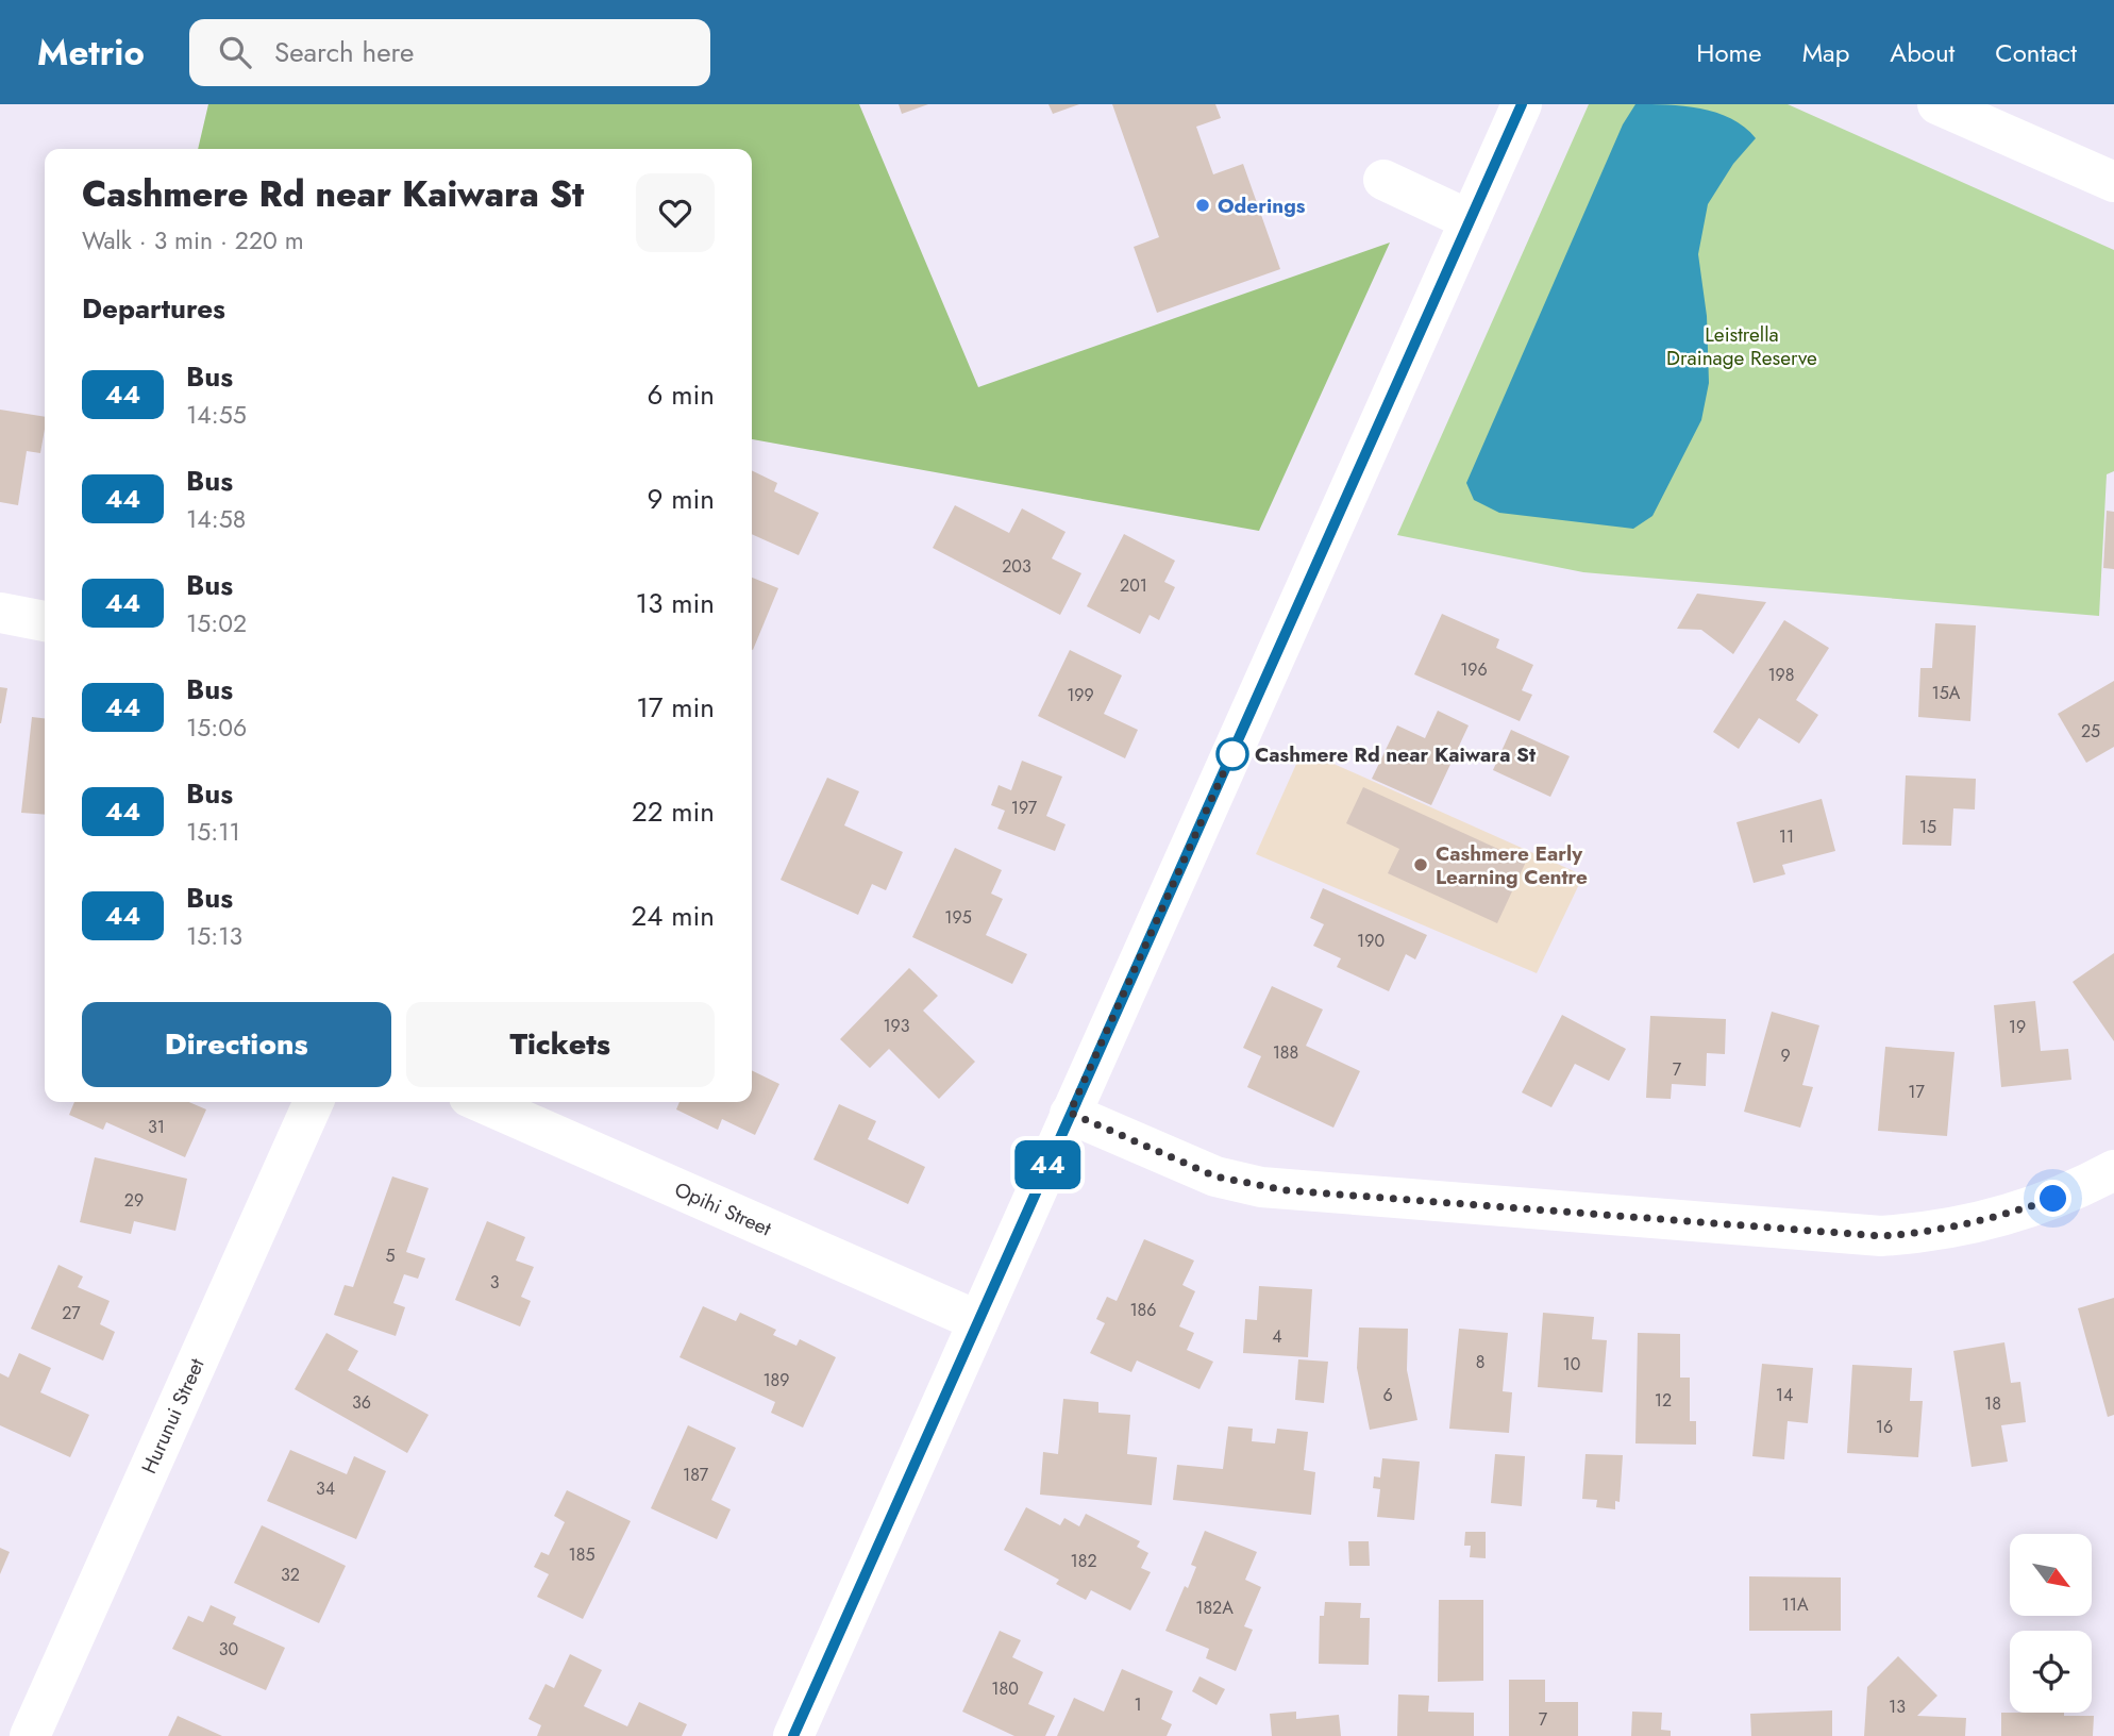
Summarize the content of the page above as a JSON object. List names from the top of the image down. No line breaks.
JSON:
{"streets":{"street":["Opihi Street","Hurunui Street"]},"parks":["Leistrella Drainage Reserve"],"places":["Oderings","Cashmere Rd near Kaiwara St","Cashmere Early Learning Centre"],"lines":["bus line 44"],"house_numbers":["203","201","196","198","15A","199","25","197","15","11","195","190","193","19","188","9","7","17","31","29","5","3","186","27","4","8","10","189","6","14","12","36","18","16","187","34","185","182","32","11A","182A","30","180","1","13","7"],"north":"bottom right","page":{"header":"Metrio","search":"Search here","nav":["Home","Map","About","Contact"],"on_map":"44","heading":[["Cashmere Rd near Kaiwara St","Walk · 3 min · 220 m"],"Departures"],"list":[{"mark":"44","name":"Bus","note":"14:55","value":"6 min"},{"mark":"44","name":"Bus","note":"14:58","value":"9 min"},{"mark":"44","name":"Bus","note":"15:02","value":"13 min"},{"mark":"44","name":"Bus","note":"15:06","value":"17 min"},{"mark":"44","name":"Bus","note":"15:11","value":"22 min"},{"mark":"44","name":"Bus","note":"15:13","value":"24 min"}],"buttons":["Directions","Tickets"]}}
